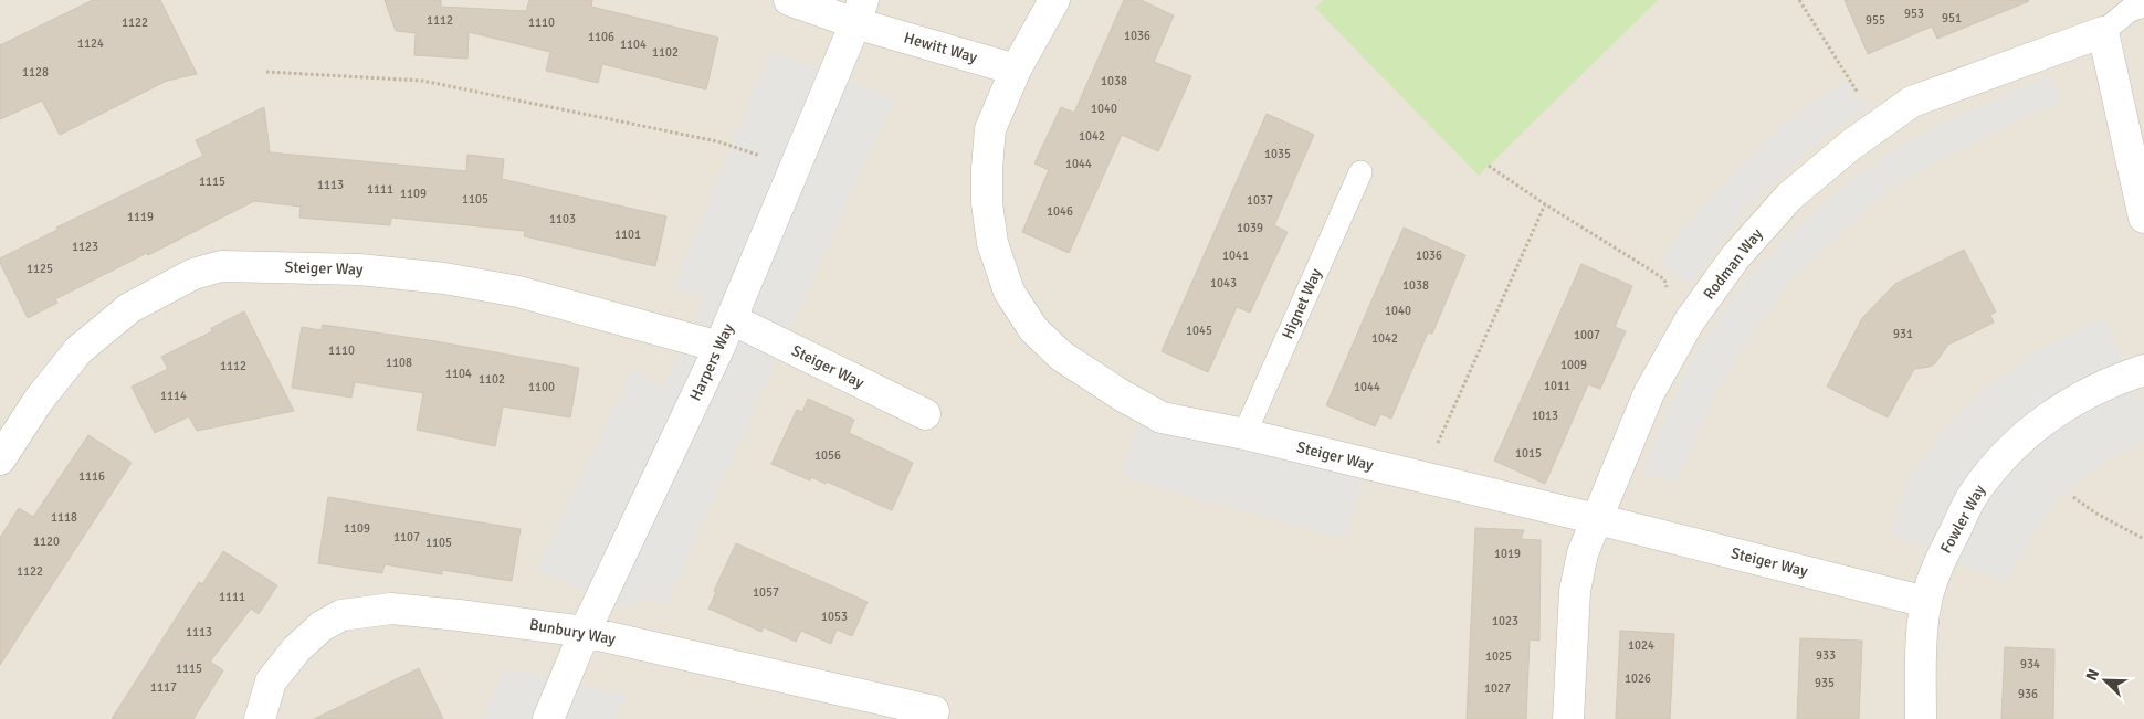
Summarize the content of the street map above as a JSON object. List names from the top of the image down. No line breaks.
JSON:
{"streets":{"street":["Hewitt Way","Rodman Way","Steiger Way","Harpers Way","Fowler Way","Bunbury Way"],"lane":["Hignet Way"]},"crossings":[["Hewitt Way","Steiger Way"],["Hewitt Way","Harpers Way"],["Rodman Way","Steiger Way"],["Steiger Way","Hignet Way"],["Steiger Way","Harpers Way"],["Steiger Way","Fowler Way"],["Harpers Way","Bunbury Way"]],"house_numbers":["953","951","1112","955","1122","1110","1036","1106","1124","1104","1102","1128","1038","1040","1042","1035","1044","1115","1113","1111","1109","1105","1037","1046","1119","1103","1039","1101","1123","1041","1036","1125","1043","1038","1040","1045","931","1007","1042","1110","1108","1009","1112","1104","1102","1011","1100","1044","1114","1013","1015","1056","1116","1118","1109","1107","1120","1105","1019","1122","1057","1111","1053","1023","1113","1024","933","1025","934","1115","1026","935","1117","1027","936"],"north":"top left"}
